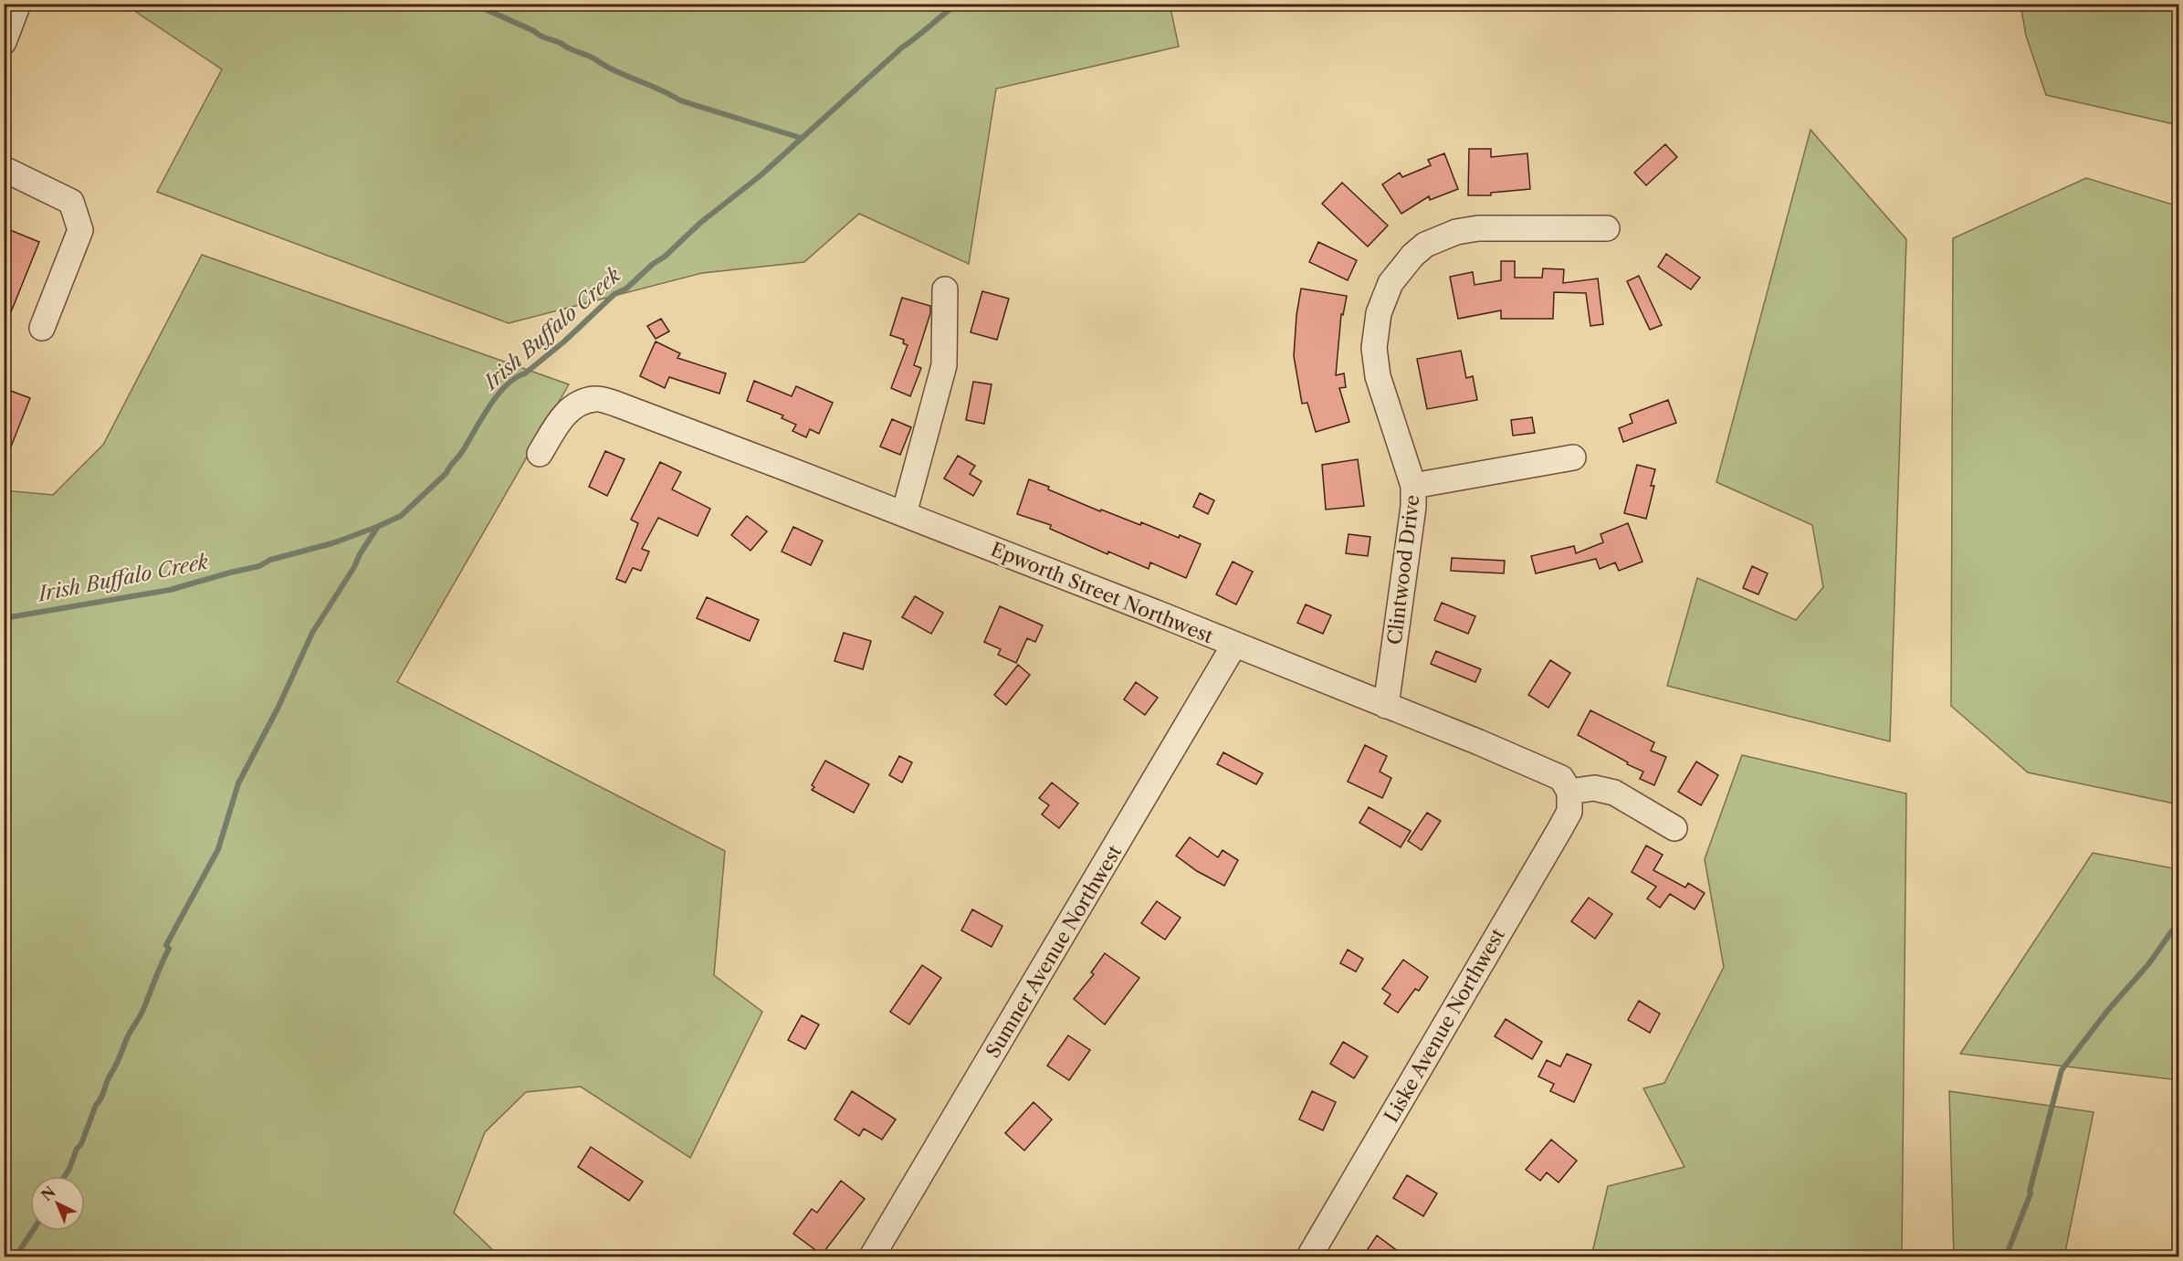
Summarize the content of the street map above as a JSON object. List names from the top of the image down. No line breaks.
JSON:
{"streets":{"street":["Clintwood Drive","Epworth Street Northwest","Sumner Avenue Northwest","Liske Avenue Northwest"]},"crossings":[["Clintwood Drive","Epworth Street Northwest"],["Epworth Street Northwest","Sumner Avenue Northwest"],["Epworth Street Northwest","Liske Avenue Northwest"]],"water":["Irish Buffalo Creek"],"north":"top left"}
